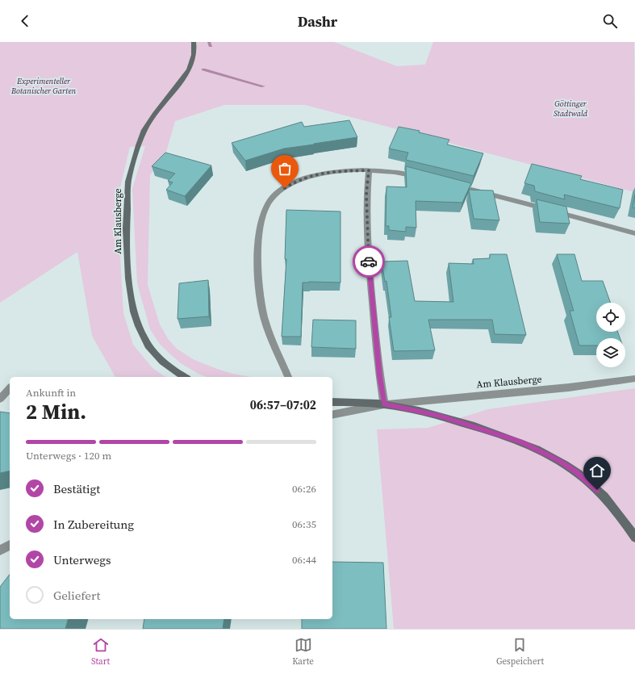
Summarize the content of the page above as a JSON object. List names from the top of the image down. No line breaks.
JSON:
{"streets":{"street":["Am Klausberge"]},"parks":["Experimenteller Botanischer Garten","Göttinger Stadtwald"],"page":{"header":"Dashr","heading":["2 Min.","Ankunft in","06:57–07:02"],"bar":"Unterwegs · 120 m","list":[["Bestätigt","06:26"],["In Zubereitung","06:35"],["Unterwegs","06:44"],"Geliefert"],"tabs":["Start","Karte","Gespeichert"]}}
